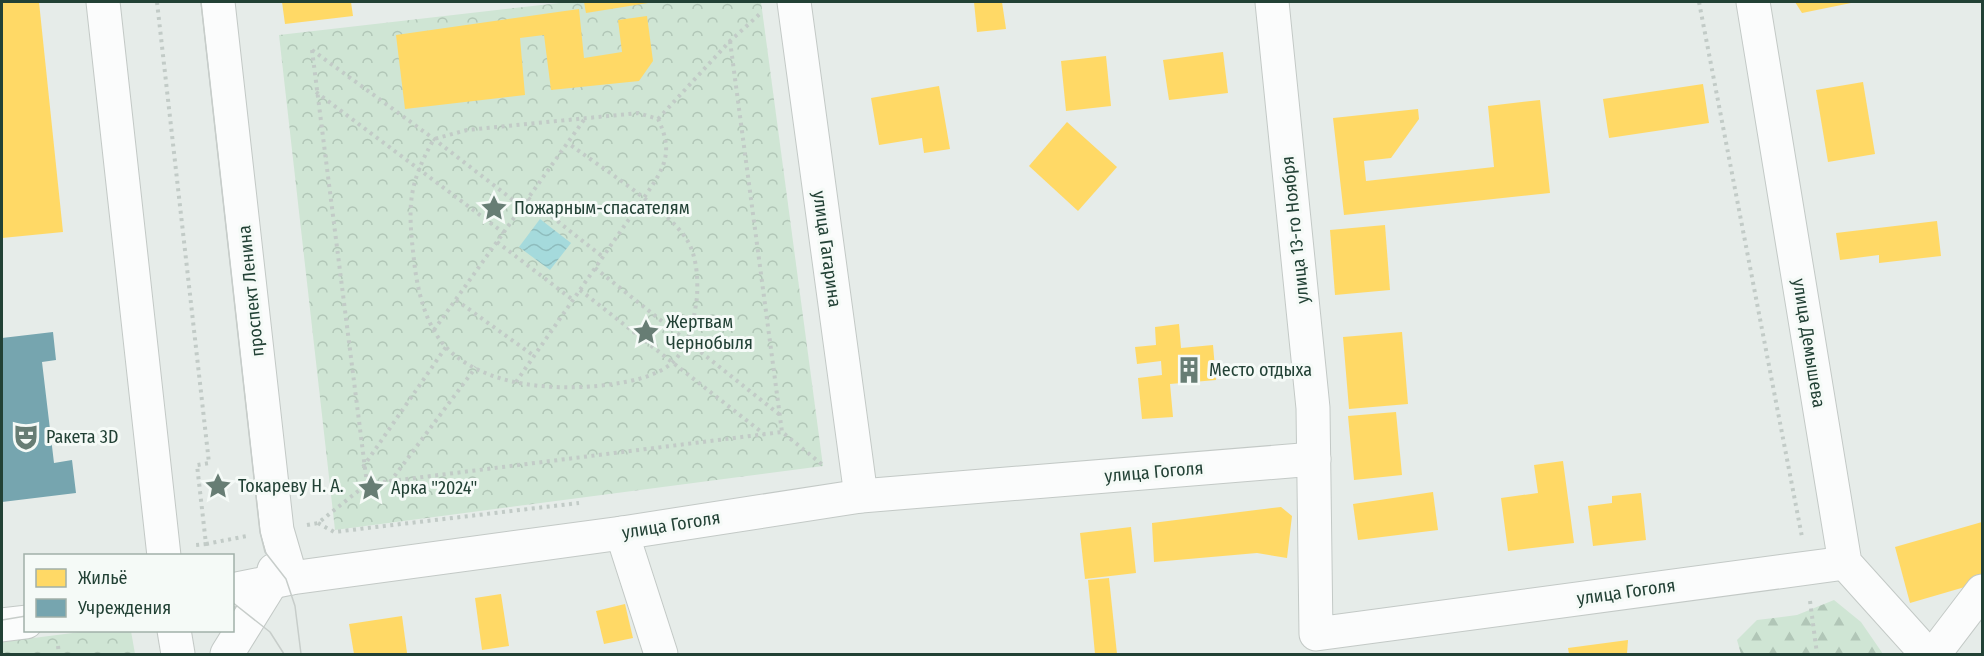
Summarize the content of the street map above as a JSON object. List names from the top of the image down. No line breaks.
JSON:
{"streets":{"street":["улица 13-го Ноября","улица Гагарина","проспект Ленина","улица Демышева","улица Гоголя"]},"crossings":[["улица 13-го Ноября","улица Гоголя"],["улица Гагарина","улица Гоголя"],["проспект Ленина","улица Гоголя"],["улица Демышева","улица Гоголя"]],"places":{"place":["Пожарным-спасателям","Жертвам Чернобыля","Токареву Н. А.","Арка \"2024\""],"building":["Место отдыха"],"theatre":["Ракета 3D"]},"legend":["Жильё","Учреждения"]}
